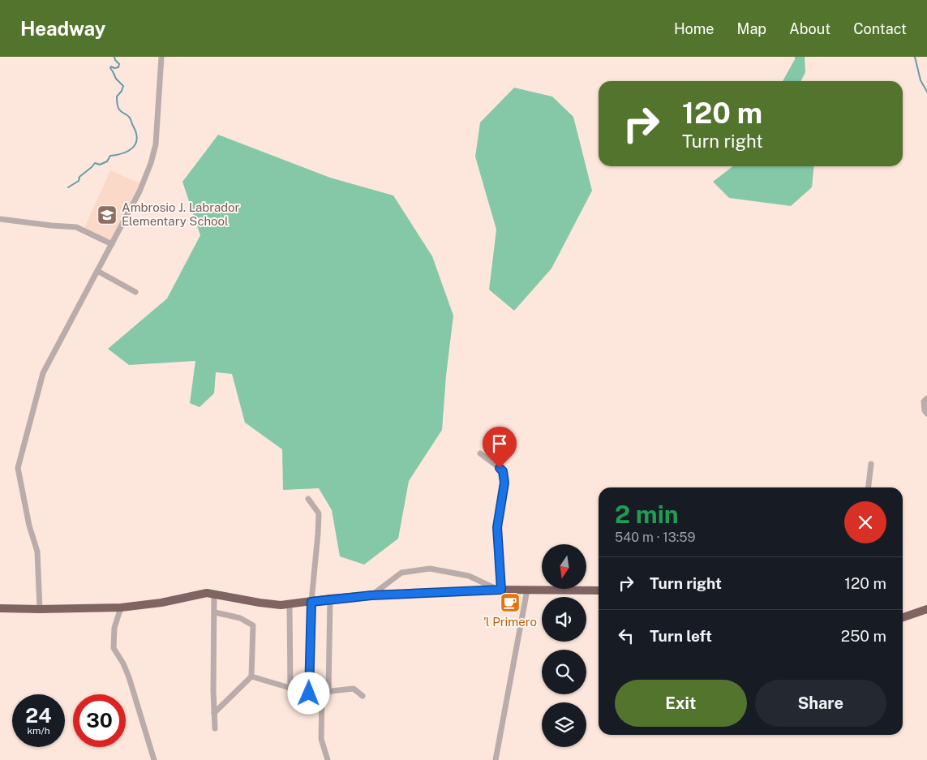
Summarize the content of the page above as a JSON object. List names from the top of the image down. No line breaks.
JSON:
{"places":{"school or university":["Ambrosio J. Labrador Elementary School"],"cafe":["'l Primero"]},"north":"bottom","page":{"header":"Headway","nav":["Home","Map","About","Contact"],"turn":["120 m","Turn right"],"heading":["2 min","540 m · 13:59"],"list":[{"name":"Turn right","value":"120 m"},{"name":"Turn left","value":"250 m"}],"buttons":["Exit","Share"],"speed":"24 km/h","limit":"30"}}
